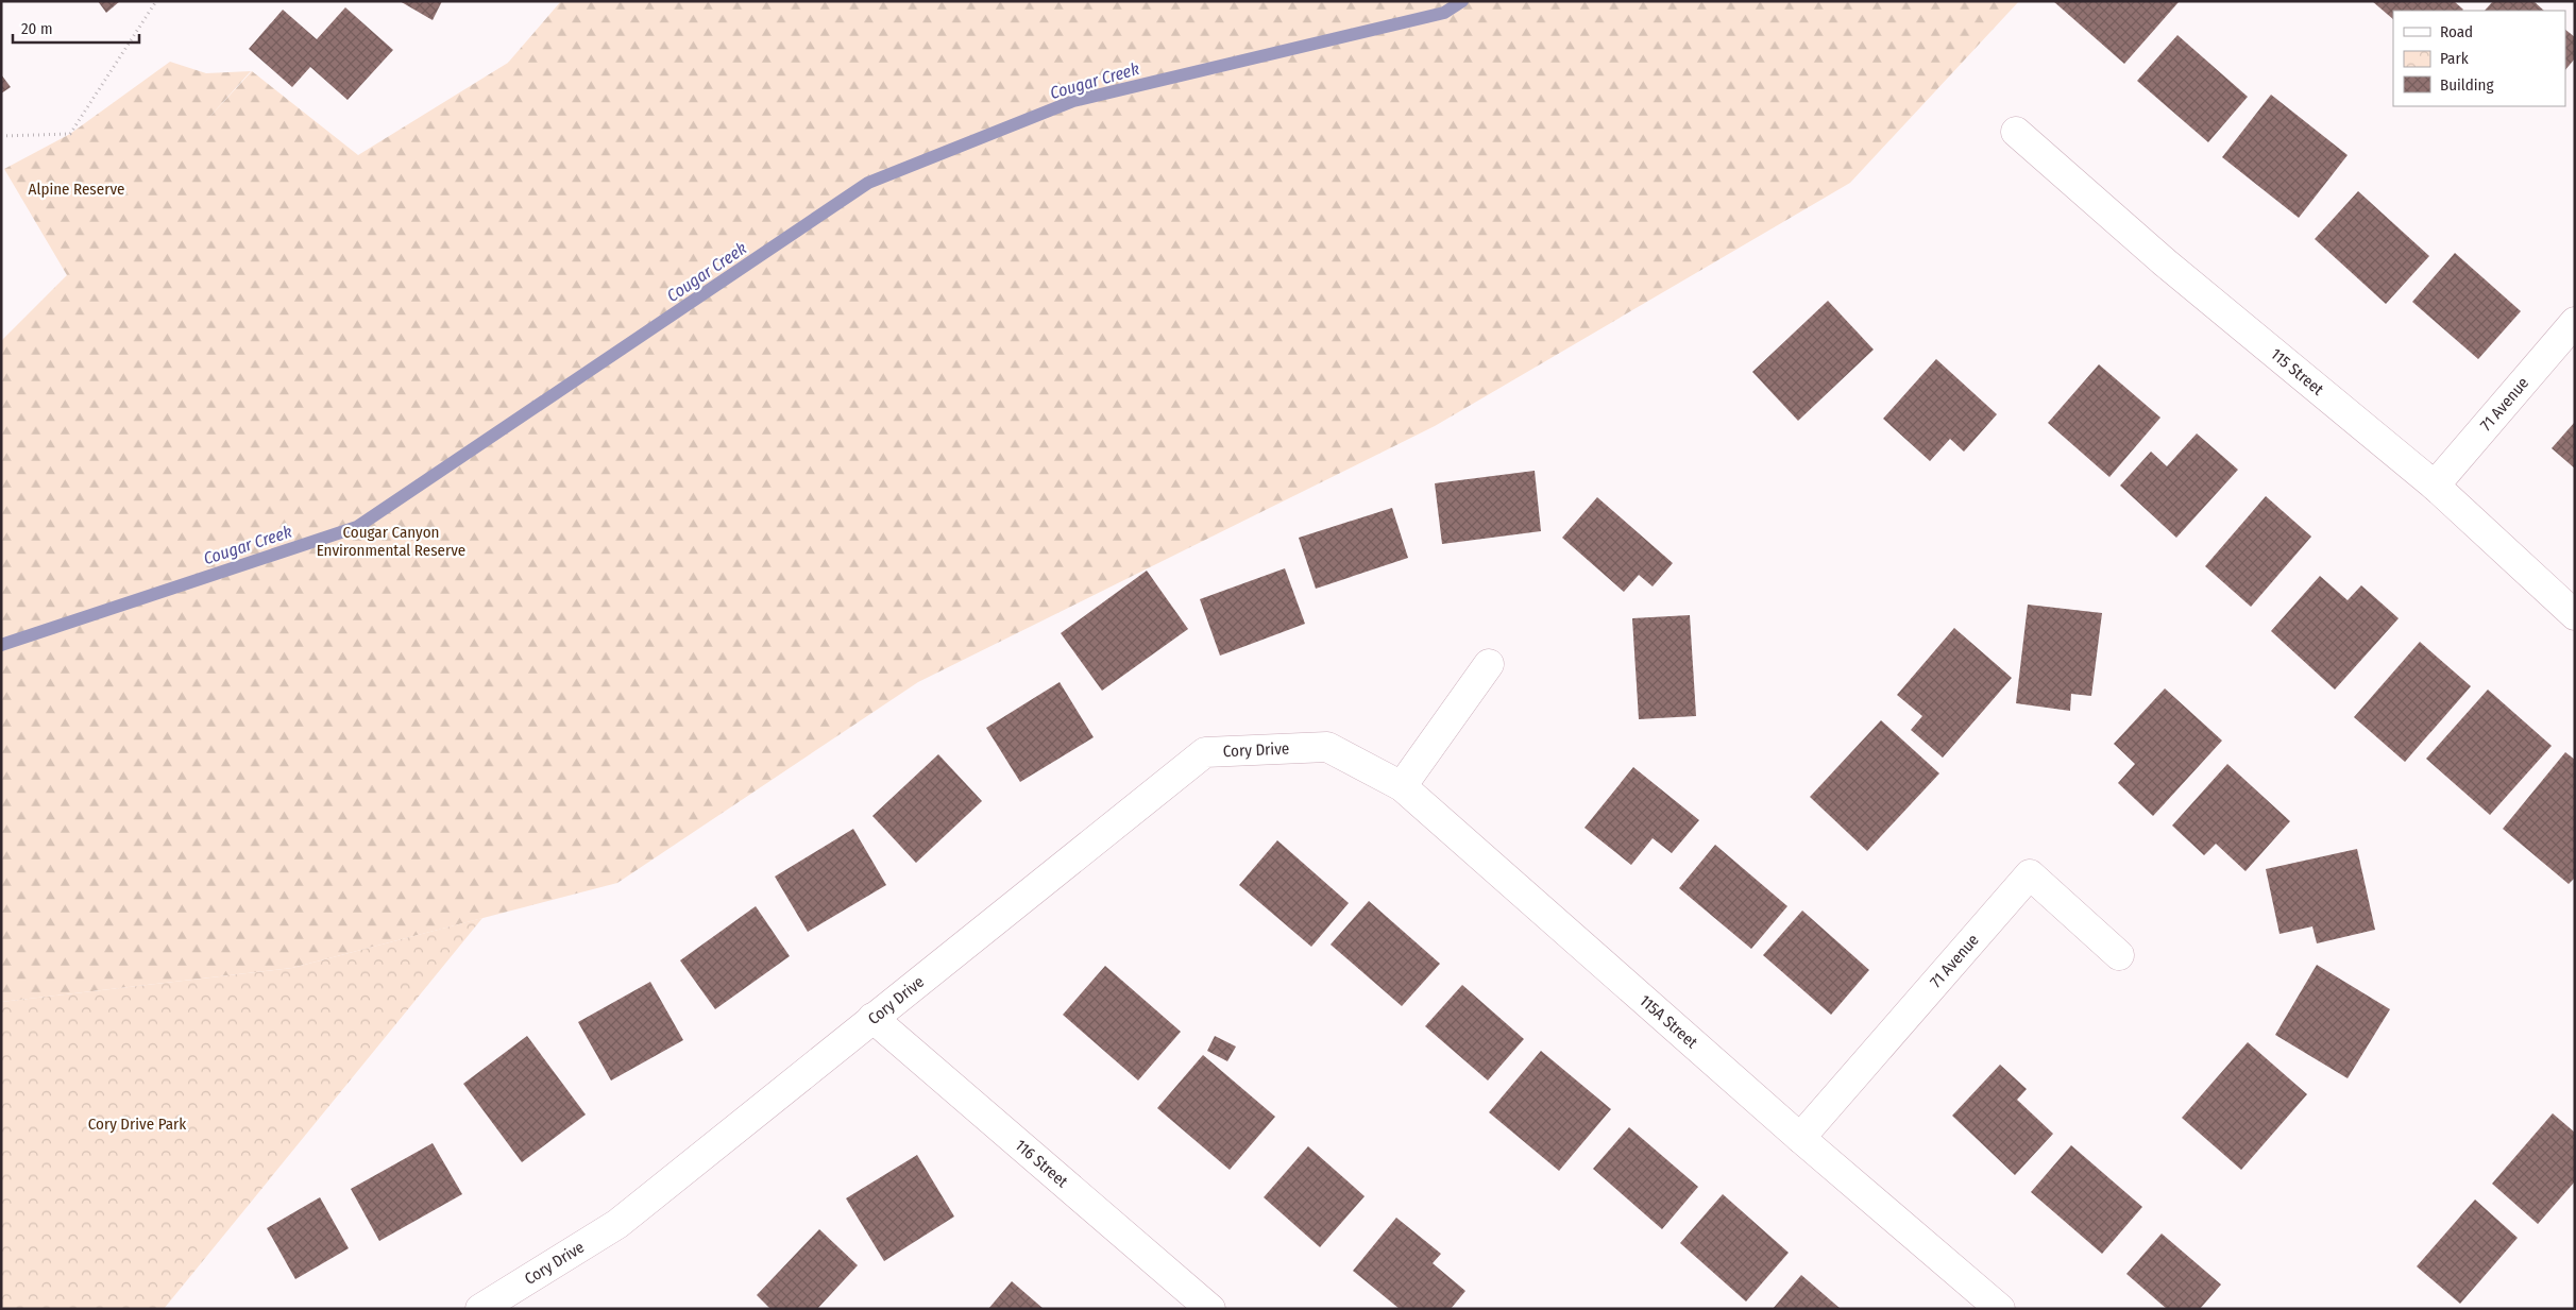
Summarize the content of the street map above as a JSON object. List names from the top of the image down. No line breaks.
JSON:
{"streets":{"street":["115 Street","71 Avenue","Cory Drive","115A Street","116 Street"]},"crossings":[["115 Street","71 Avenue"],["71 Avenue","115A Street"],["Cory Drive","115A Street"],["Cory Drive","116 Street"]],"water":["Cougar Creek"],"parks":["Alpine Reserve","Cougar Canyon Environmental Reserve","Cory Drive Park"],"legend":["Road","Park","Building"],"scale_bar":"20 m"}
